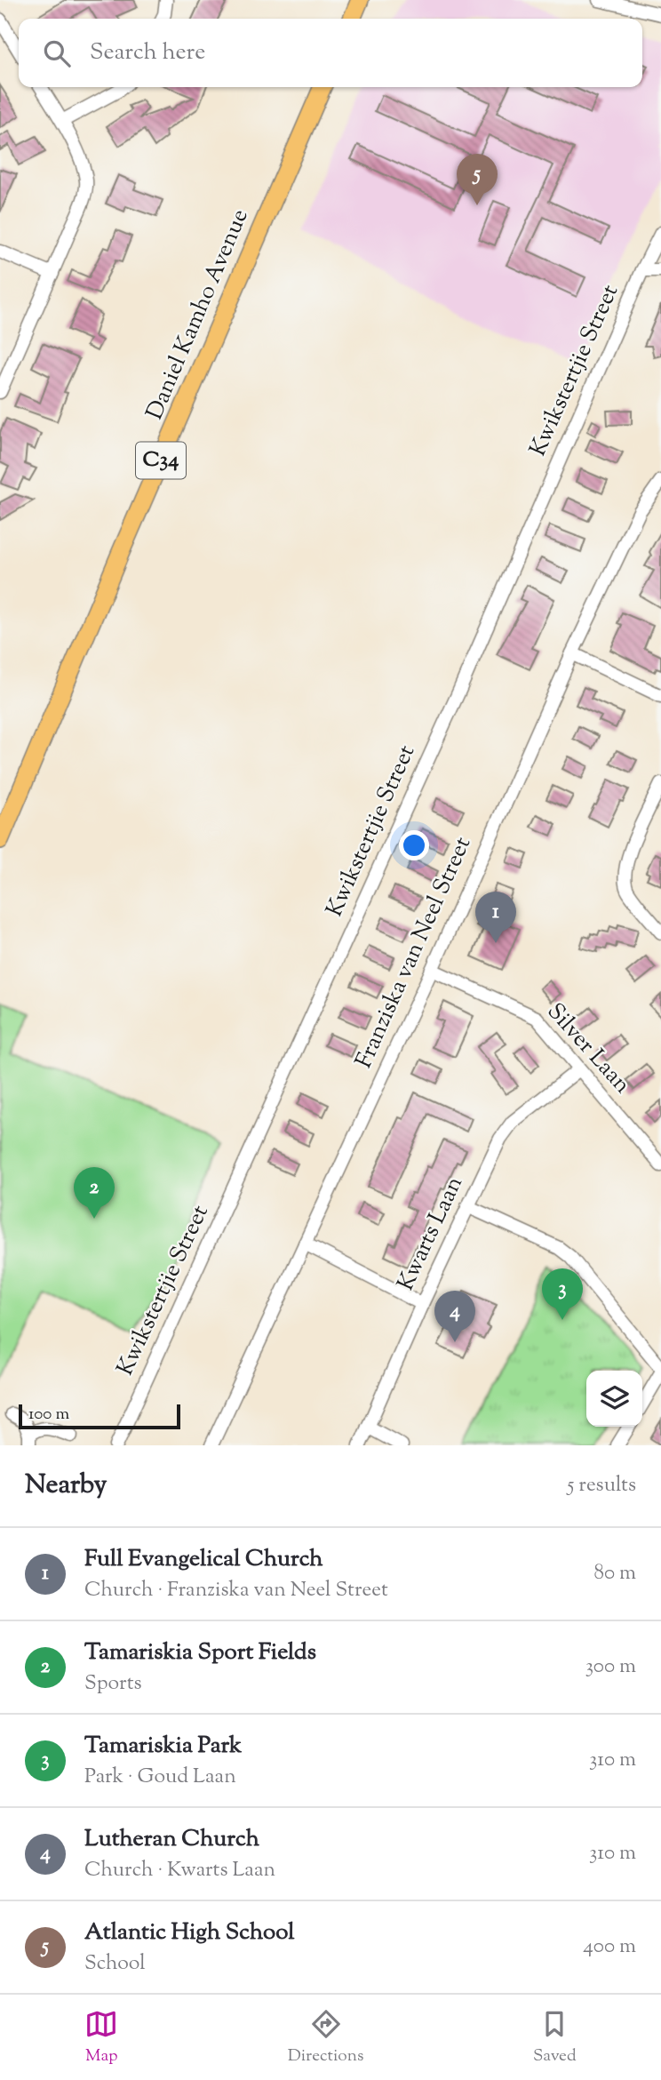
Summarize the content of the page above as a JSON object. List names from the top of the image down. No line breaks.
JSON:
{"streets":{"main road":["Daniel Kamho Avenue","C34"],"street":["Kwikstertjie Street","Franziska van Neel Street","Silver Laan","Kwarts Laan"]},"crossings":[["Franziska van Neel Street","Silver Laan"],["Silver Laan","Kwarts Laan"]],"scale_bar":"100 m","page":{"search":"Search here","pins":["5","1","2","3","4"],"scale":"100 m","heading":["Nearby","5 results"],"list":[{"mark":"1","name":"Full Evangelical Church","note":"Church · Franziska van Neel Street","value":"80 m"},{"mark":"2","name":"Tamariskia Sport Fields","note":"Sports","value":"300 m"},{"mark":"3","name":"Tamariskia Park","note":"Park · Goud Laan","value":"310 m"},{"mark":"4","name":"Lutheran Church","note":"Church · Kwarts Laan","value":"310 m"},{"mark":"5","name":"Atlantic High School","note":"School","value":"400 m"}],"nav":["Map","Directions","Saved"]}}
